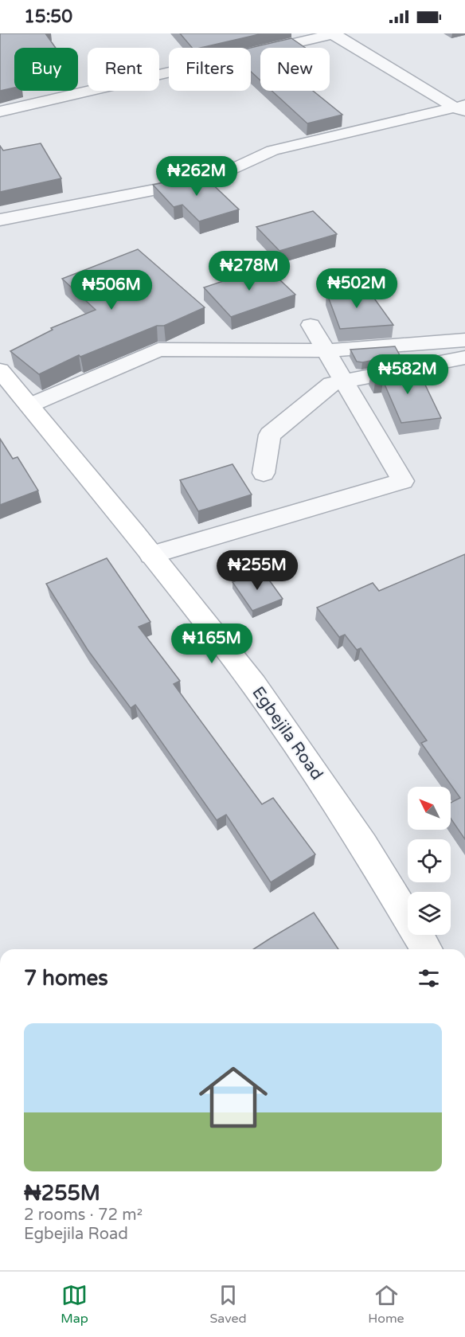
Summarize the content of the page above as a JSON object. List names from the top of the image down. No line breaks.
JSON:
{"streets":{"street":["Egbejila Road"]},"north":"top left","page":{"status":"15:50","chip":["Buy","Rent","Filters","New"],"price":["₦262M","₦278M","₦502M","₦506M","₦582M","₦255M","₦165M"],"heading":"7 homes","list":[{"name":"₦255M","note":"2 rooms · 72 m² · Egbejila Road"}],"tabs":["Map","Saved","Home"]}}
